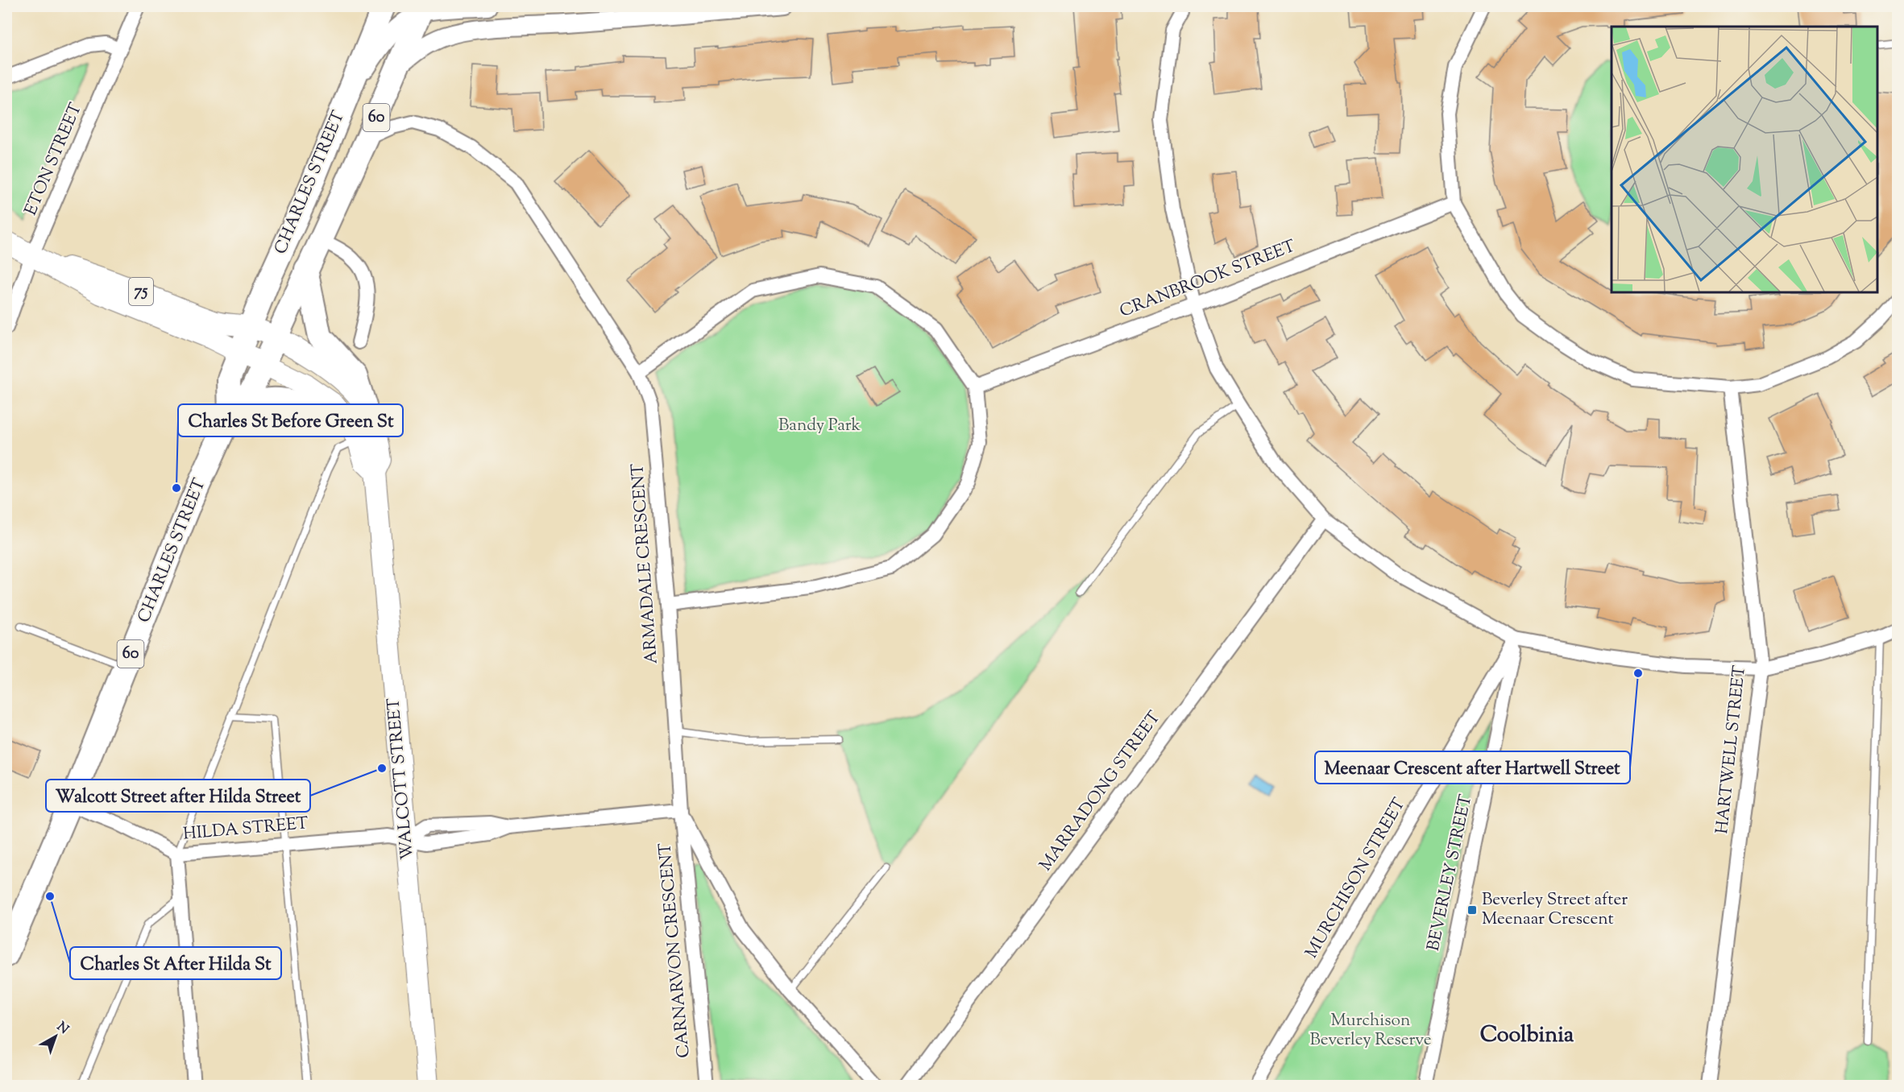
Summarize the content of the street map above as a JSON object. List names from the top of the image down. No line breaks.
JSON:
{"streets":{"highway":["60","CHARLES STREET"],"main road":["75","WALCOTT STREET"],"street":["ETON STREET","CRANBROOK STREET","ARMADALE CRESCENT","HARTWELL STREET","MARRADONG STREET","HILDA STREET","BEVERLEY STREET","MURCHISON STREET","CARNARVON CRESCENT"]},"crossings":[["ETON STREET","75"],["CHARLES STREET","75"],["CHARLES STREET","ARMADALE CRESCENT"],["CHARLES STREET","WALCOTT STREET"],["CHARLES STREET","HILDA STREET"],["75","WALCOTT STREET"],["ARMADALE CRESCENT","CARNARVON CRESCENT"],["WALCOTT STREET","HILDA STREET"],["BEVERLEY STREET","MURCHISON STREET"]],"districts":["Coolbinia"],"parks":["Bandy Park","Murchison Beverley Reserve"],"places":{"other":["Charles St Before Green St","Meenaar Crescent after Hartwell Street","Walcott Street after Hilda Street","Charles St After Hilda St"],"transit":["Beverley Street after Meenaar Crescent"]},"north":"top right"}
